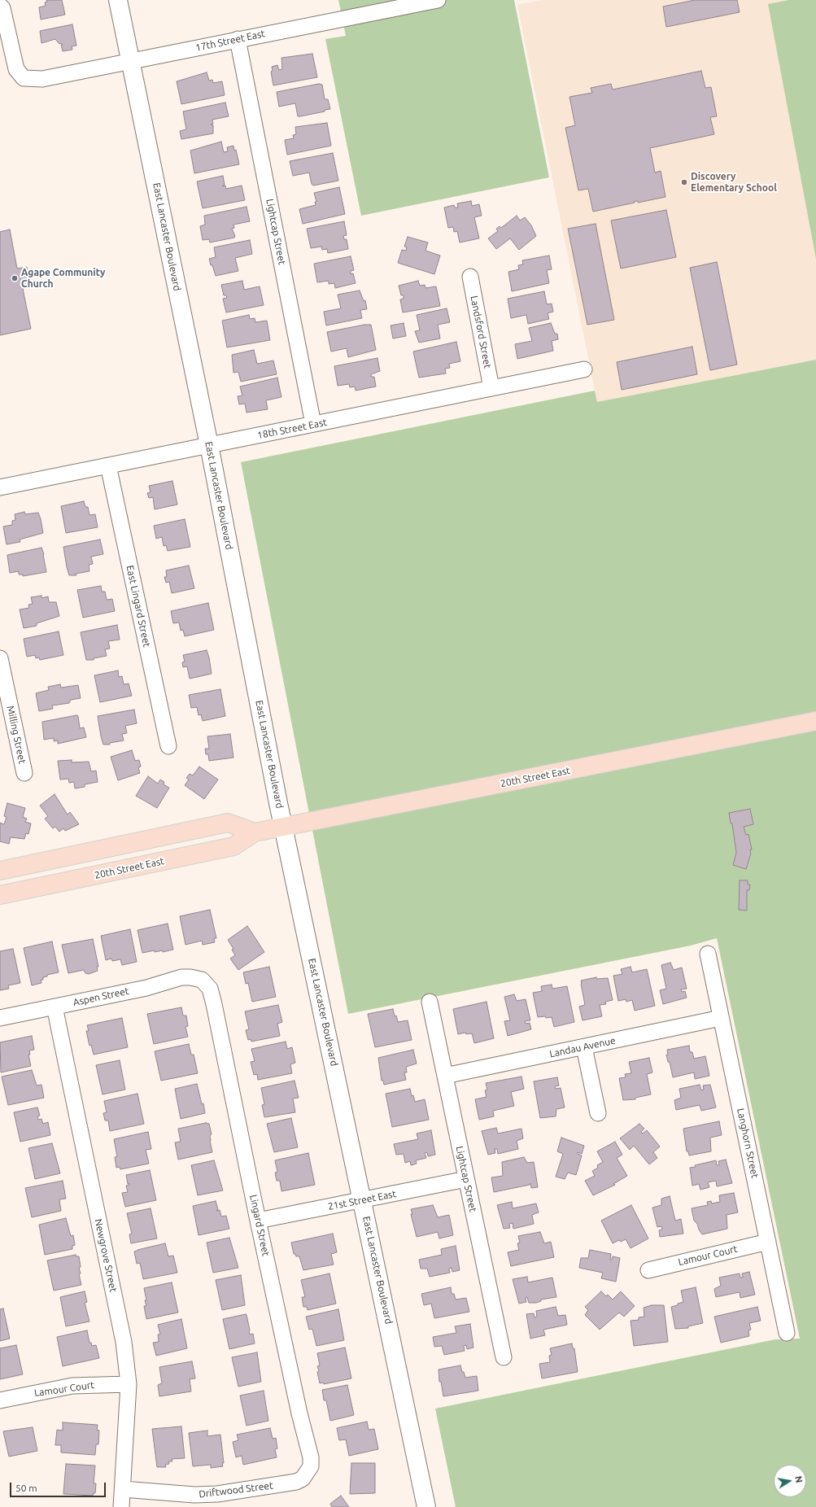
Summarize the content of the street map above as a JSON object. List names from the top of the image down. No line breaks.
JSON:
{"streets":{"main road":["East Lancaster Boulevard","20th Street East"],"street":["17th Street East","Lightcap Street","Landsford Street","18th Street East","East Lingard Street","Milling Street","Aspen Street","Landau Avenue","Langhorn Street","21st Street East","Lingard Street","Newgrove Street","Lamour Court","Driftwood Street"]},"crossings":[["17th Street East","Lightcap Street"],["17th Street East","East Lancaster Boulevard"],["Lightcap Street","18th Street East"],["Lightcap Street","Landau Avenue"],["Lightcap Street","21st Street East"],["East Lancaster Boulevard","18th Street East"],["East Lancaster Boulevard","20th Street East"],["East Lancaster Boulevard","21st Street East"],["Landsford Street","18th Street East"],["18th Street East","East Lingard Street"],["Aspen Street","Lingard Street"],["Aspen Street","Newgrove Street"],["Landau Avenue","Langhorn Street"],["Langhorn Street","Lamour Court"],["21st Street East","Lingard Street"],["Lingard Street","Driftwood Street"],["Newgrove Street","Lamour Court"],["Newgrove Street","Driftwood Street"]],"places":["Discovery Elementary School","Agape Community Church"],"scale_bar":"50 m","north":"right"}
